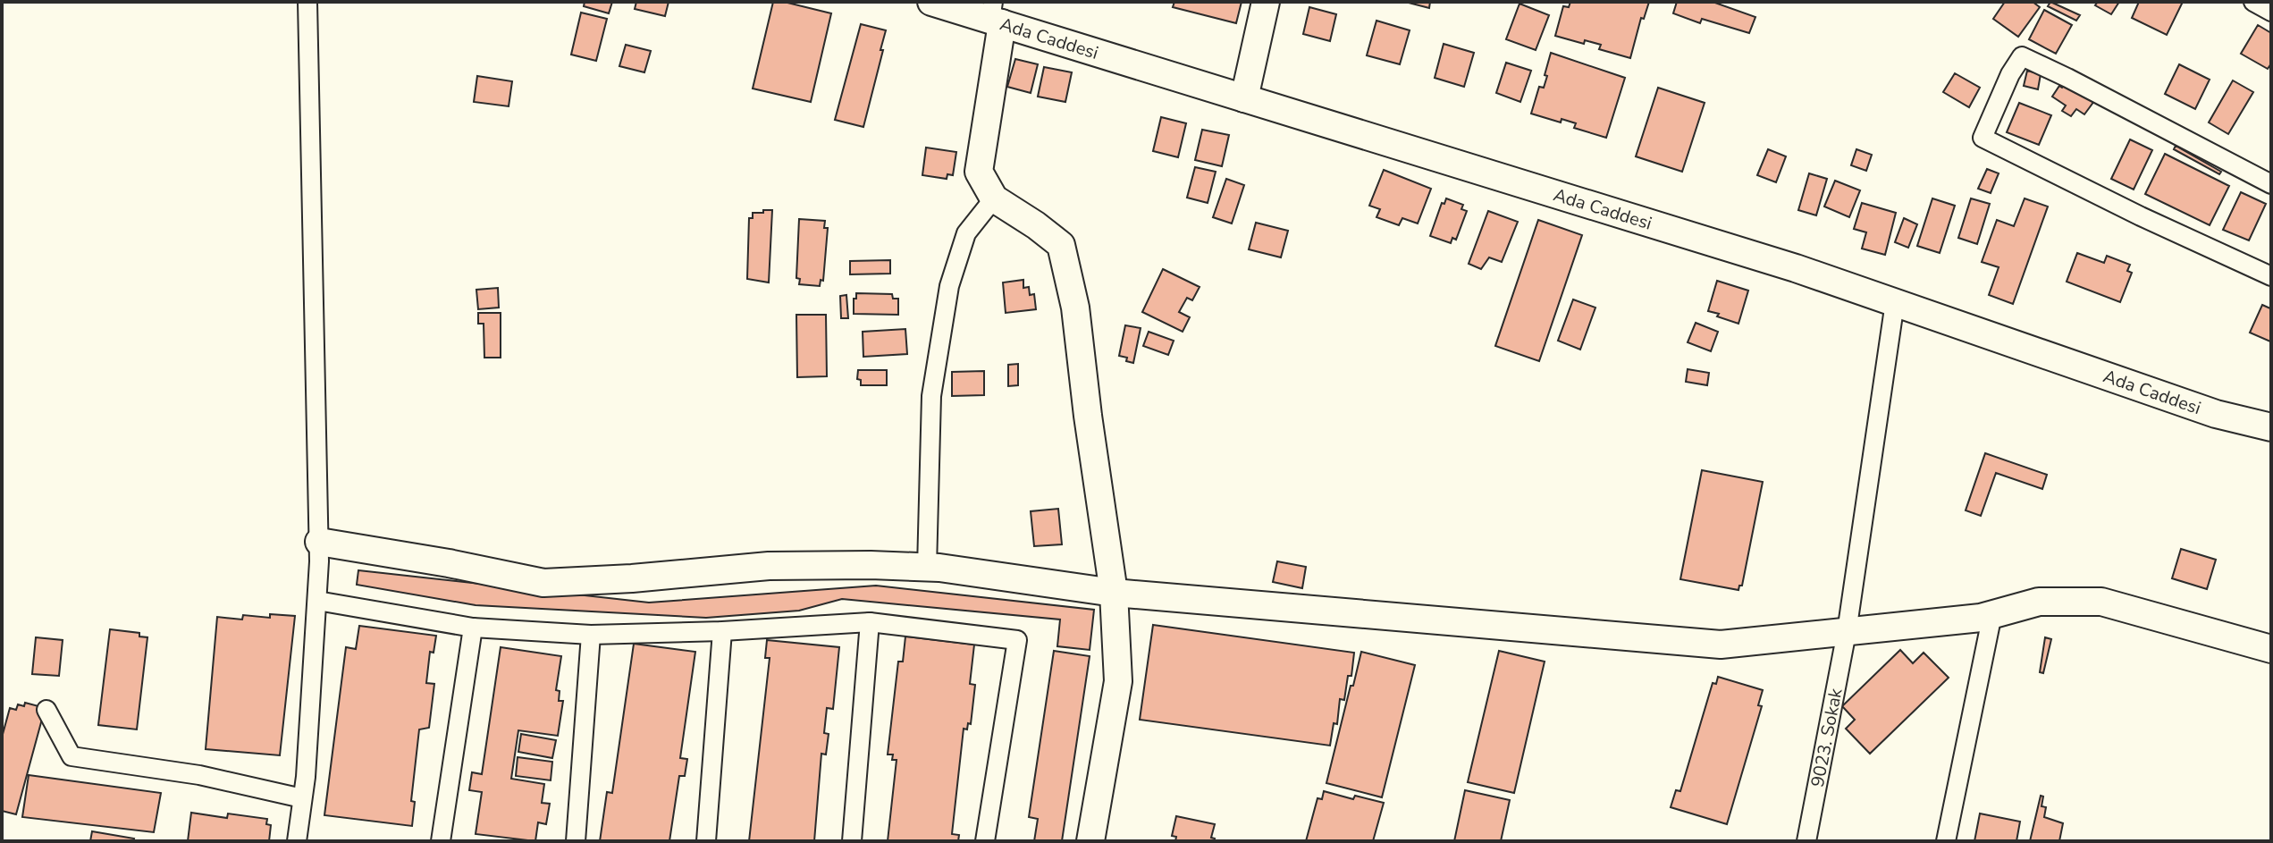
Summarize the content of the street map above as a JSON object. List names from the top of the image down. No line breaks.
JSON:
{"streets":{"main road":["Ada Caddesi"],"street":["9023. Sokak"]},"crossings":[["Ada Caddesi","9023. Sokak"]]}
